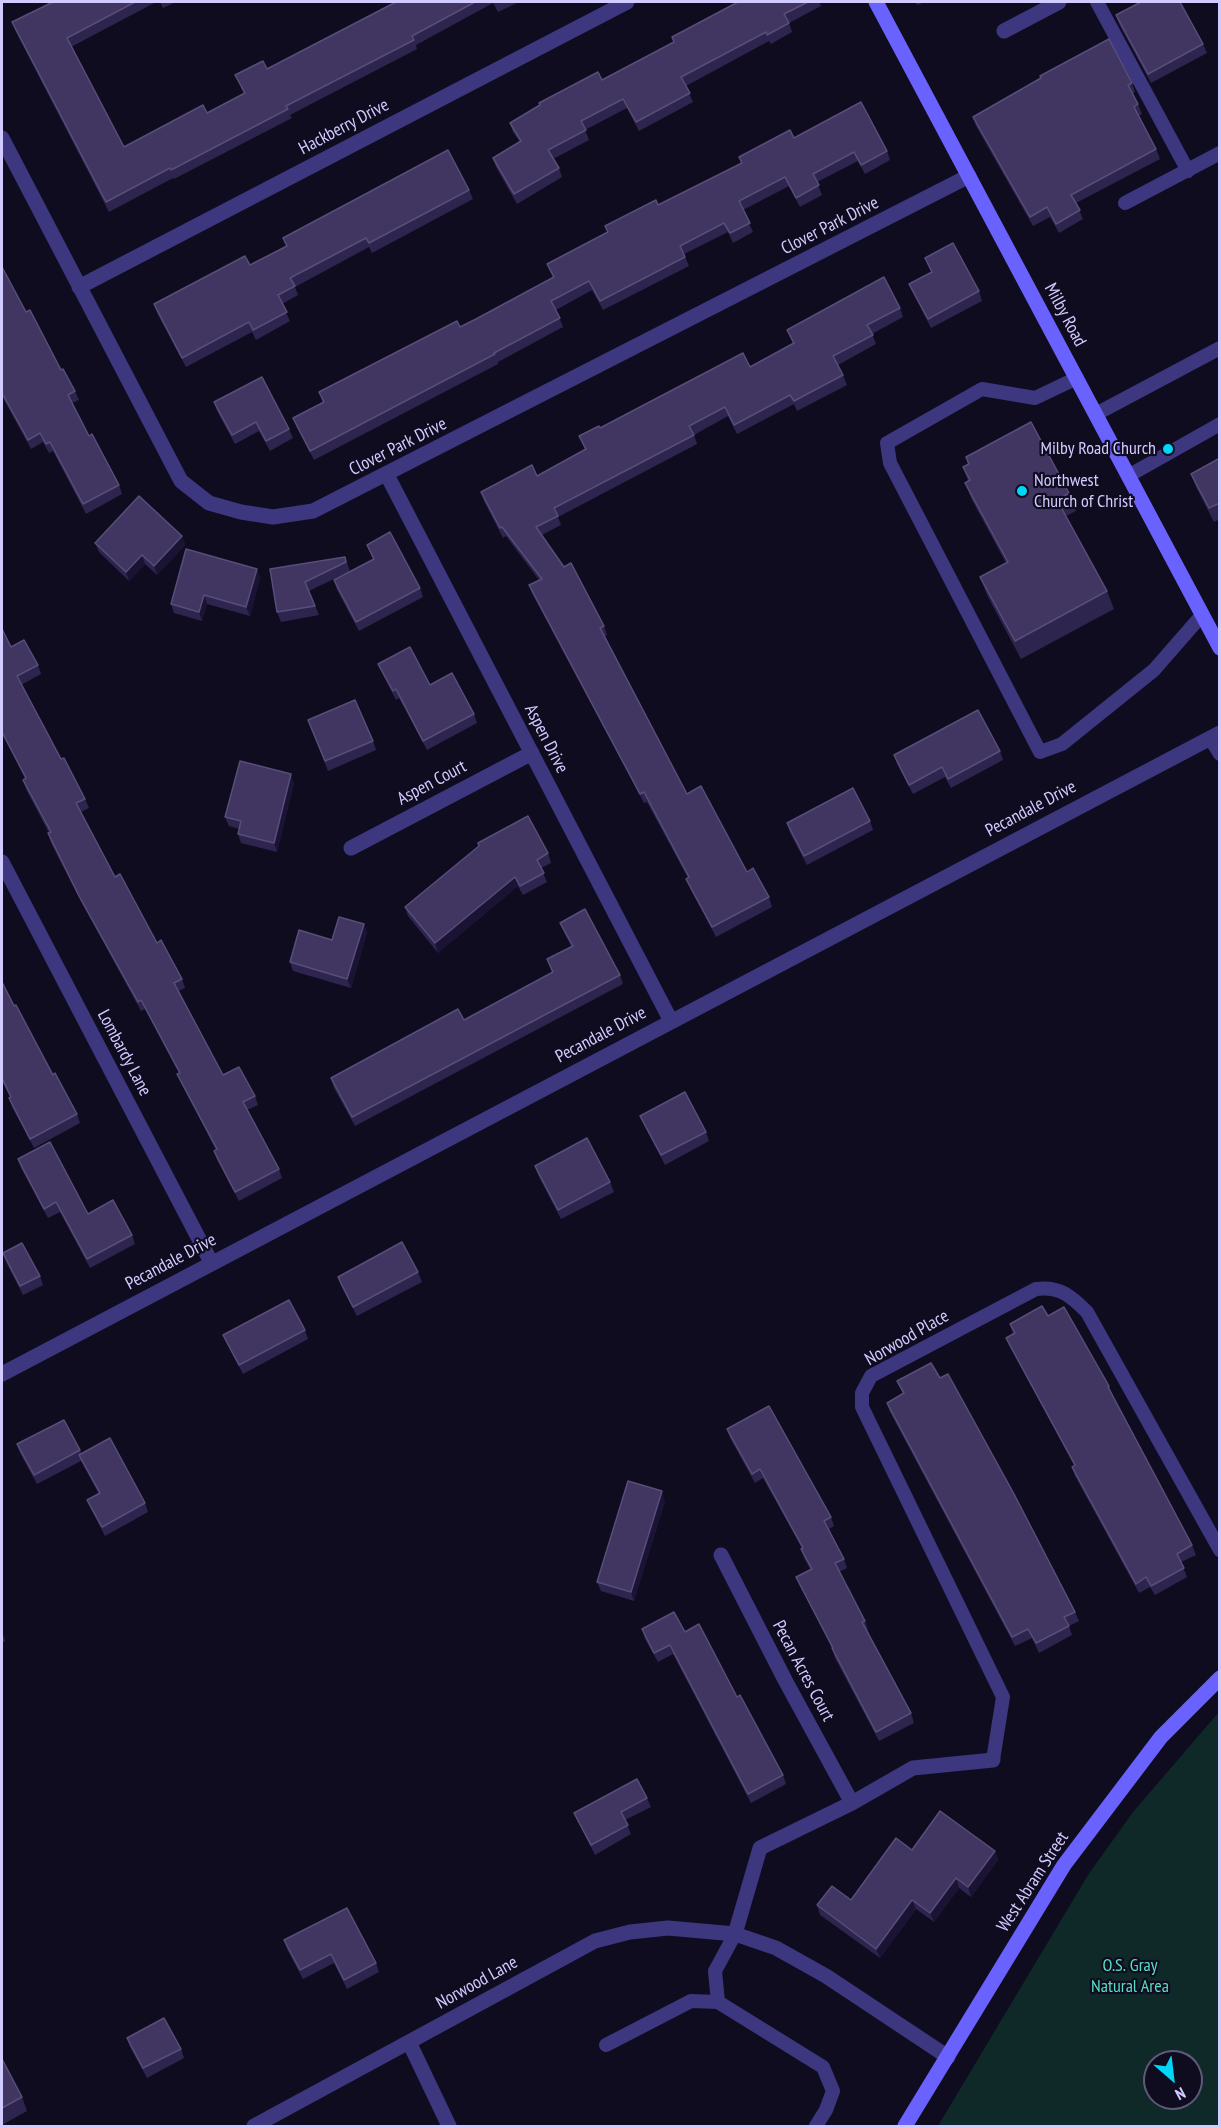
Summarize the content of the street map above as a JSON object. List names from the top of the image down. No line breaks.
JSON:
{"streets":{"street":["Hackberry Drive","Clover Park Drive","Milby Road","Aspen Drive","Aspen Court","Pecandale Drive","Lombardy Lane","Pecan Acres Court","West Abram Street","Norwood Lane"],"lane":["Norwood Place"]},"crossings":[["Hackberry Drive","Clover Park Drive"],["Clover Park Drive","Milby Road"],["Clover Park Drive","Aspen Drive"],["Aspen Drive","Aspen Court"],["Aspen Drive","Pecandale Drive"],["Pecandale Drive","Lombardy Lane"],["West Abram Street","Norwood Lane"]],"parks":["O.S. Gray Natural Area"],"places":["Milby Road Church","Northwest Church of Christ"],"north":"bottom right"}
